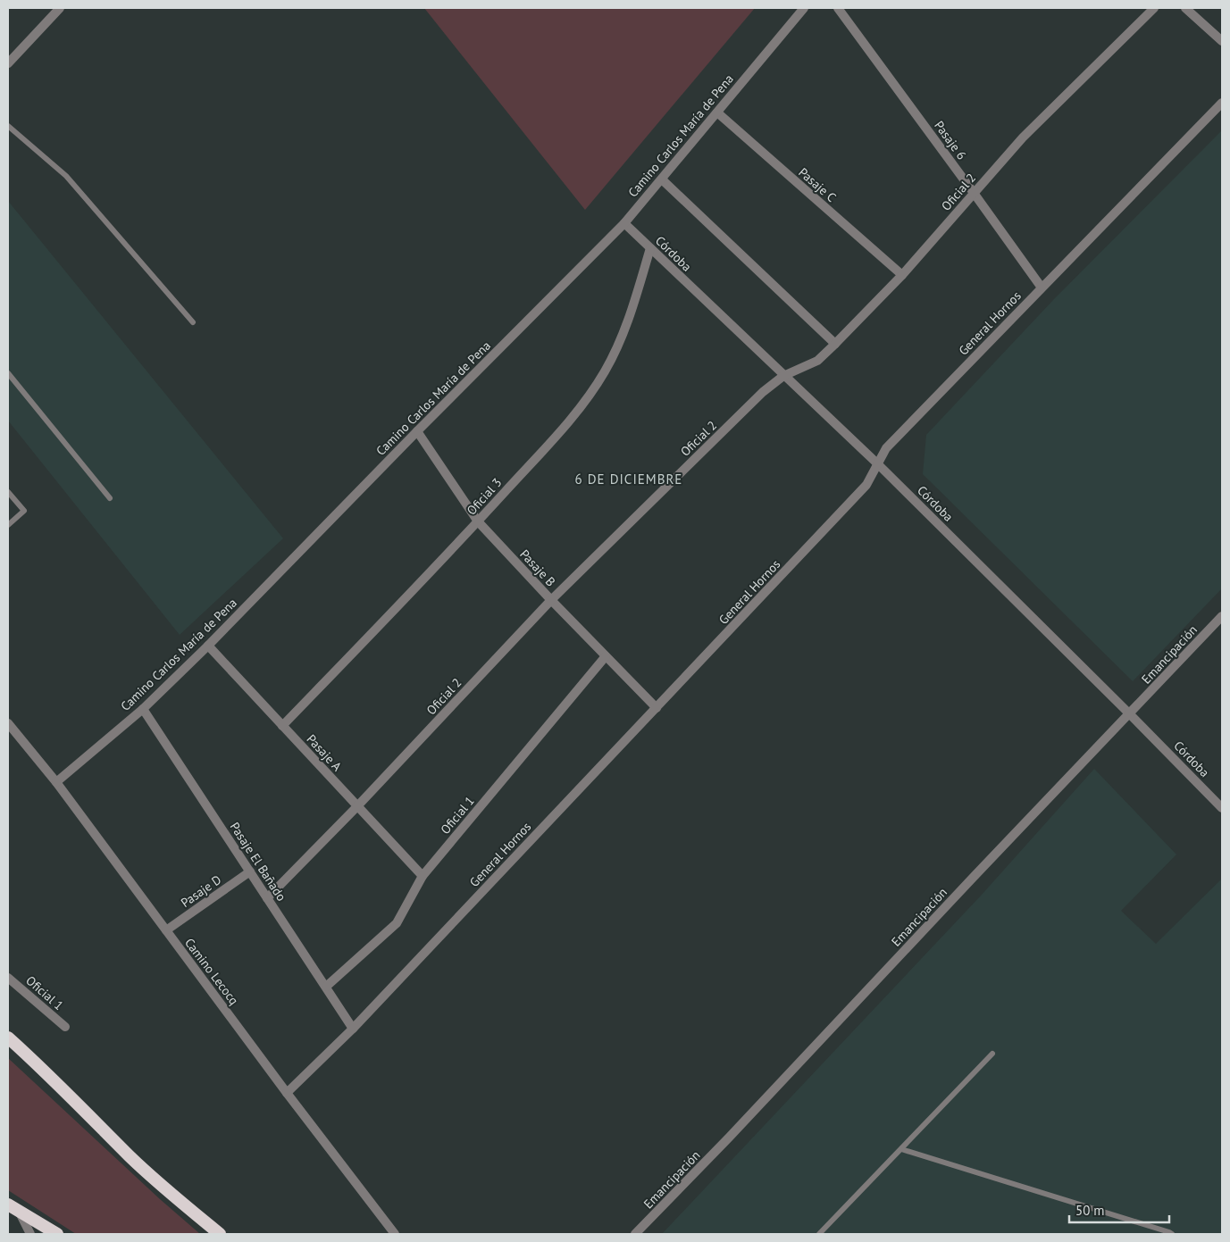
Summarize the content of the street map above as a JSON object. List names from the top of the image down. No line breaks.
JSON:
{"streets":{"street":["Camino Carlos María de Pena","Pasaje 6","Pasaje C","Oficial 2","Córdoba","General Hornos","Oficial 3","Pasaje B","Emancipación","Pasaje A","Oficial 1","Pasaje El Bañado","Pasaje D","Camino Lecocq"]},"crossings":[["Camino Carlos María de Pena","Pasaje C"],["Camino Carlos María de Pena","Córdoba"],["Camino Carlos María de Pena","Pasaje B"],["Camino Carlos María de Pena","Pasaje A"],["Camino Carlos María de Pena","Pasaje El Bañado"],["Camino Carlos María de Pena","Camino Lecocq"],["Pasaje 6","Oficial 2"],["Pasaje 6","General Hornos"],["Pasaje C","Oficial 2"],["Oficial 2","Córdoba"],["Oficial 2","Pasaje B"],["Oficial 2","Pasaje A"],["Oficial 2","Pasaje El Bañado"],["Córdoba","General Hornos"],["Córdoba","Oficial 3"],["Córdoba","Emancipación"],["General Hornos","Pasaje B"],["General Hornos","Pasaje El Bañado"],["General Hornos","Camino Lecocq"],["Oficial 3","Pasaje B"],["Oficial 3","Pasaje A"],["Pasaje B","Oficial 1"],["Pasaje A","Oficial 1"],["Oficial 1","Pasaje El Bañado"],["Pasaje El Bañado","Pasaje D"],["Pasaje D","Camino Lecocq"]],"districts":["6 DE DICIEMBRE"],"scale_bar":"50 m"}
